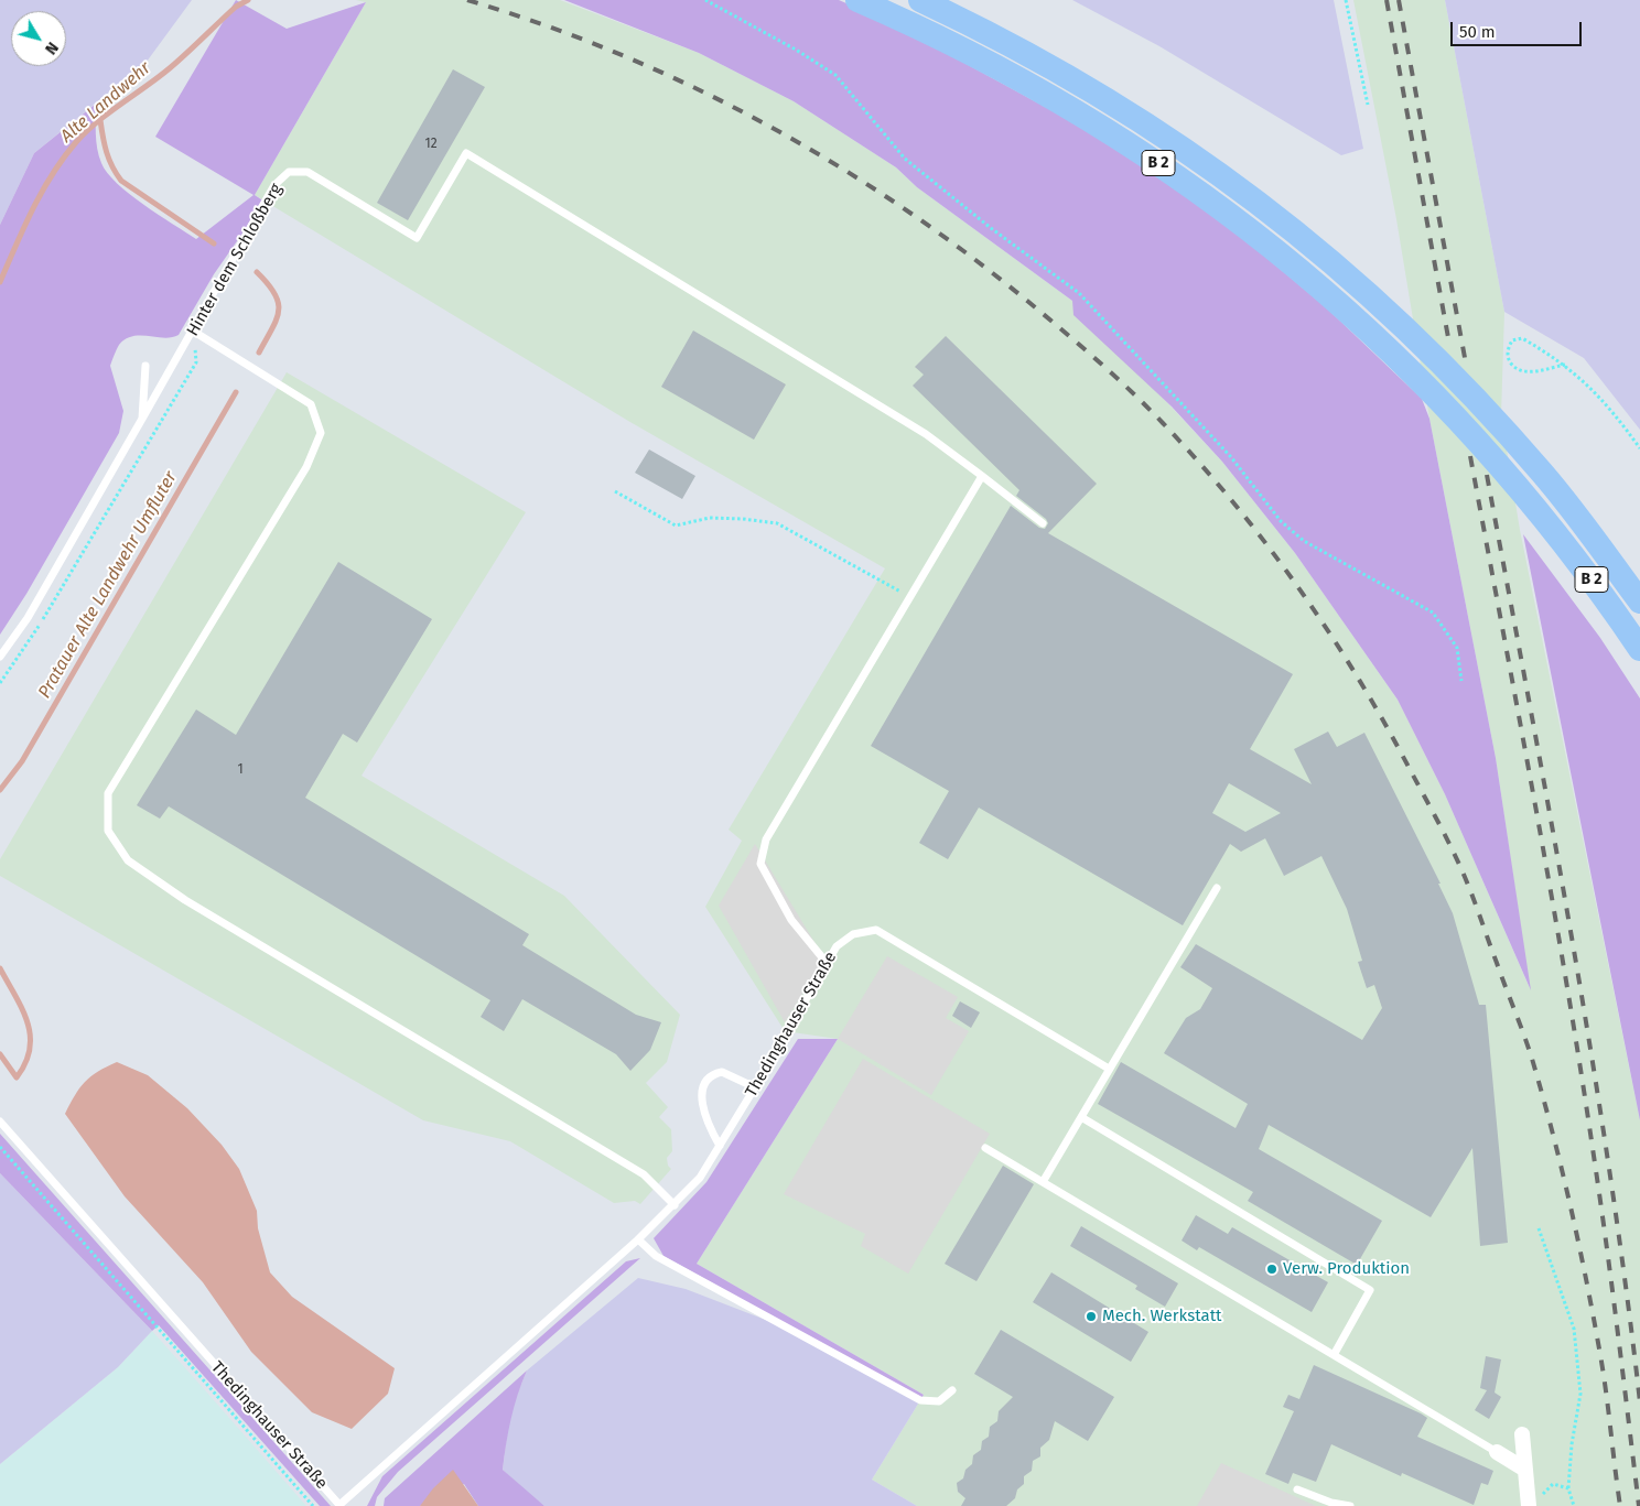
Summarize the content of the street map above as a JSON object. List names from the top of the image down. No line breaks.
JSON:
{"streets":{"main road":["B 2"],"lane":["Hinter dem Schloßberg","Thedinghauser Straße"]},"water":["Alte Landwehr","Pratauer Alte Landwehr Umfluter"],"places":["Verw. Produktion","Mech. Werkstatt"],"house_numbers":["12","1"],"scale_bar":"50 m","north":"bottom right"}
